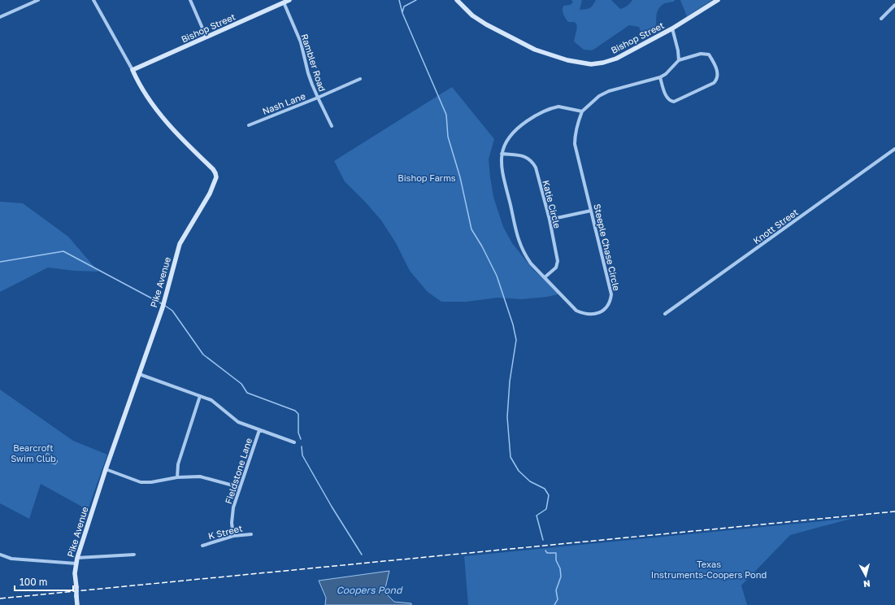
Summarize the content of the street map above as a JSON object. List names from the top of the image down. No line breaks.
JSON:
{"streets":{"street":["Bishop Street","Rambler Road","Nash Lane","Katie Circle","Knott Street","Steeple Chase Circle","Pike Avenue","Fieldstone Lane","K Street"]},"crossings":[["Bishop Street","Rambler Road"],["Bishop Street","Pike Avenue"],["Rambler Road","Nash Lane"],["Katie Circle","Steeple Chase Circle"],["Fieldstone Lane","K Street"]],"water":["Coopers Pond"],"parks":["Bishop Farms","Bearcroft Swim Club","Texas Instruments-Coopers Pond"],"scale_bar":"100 m","north":"bottom"}
